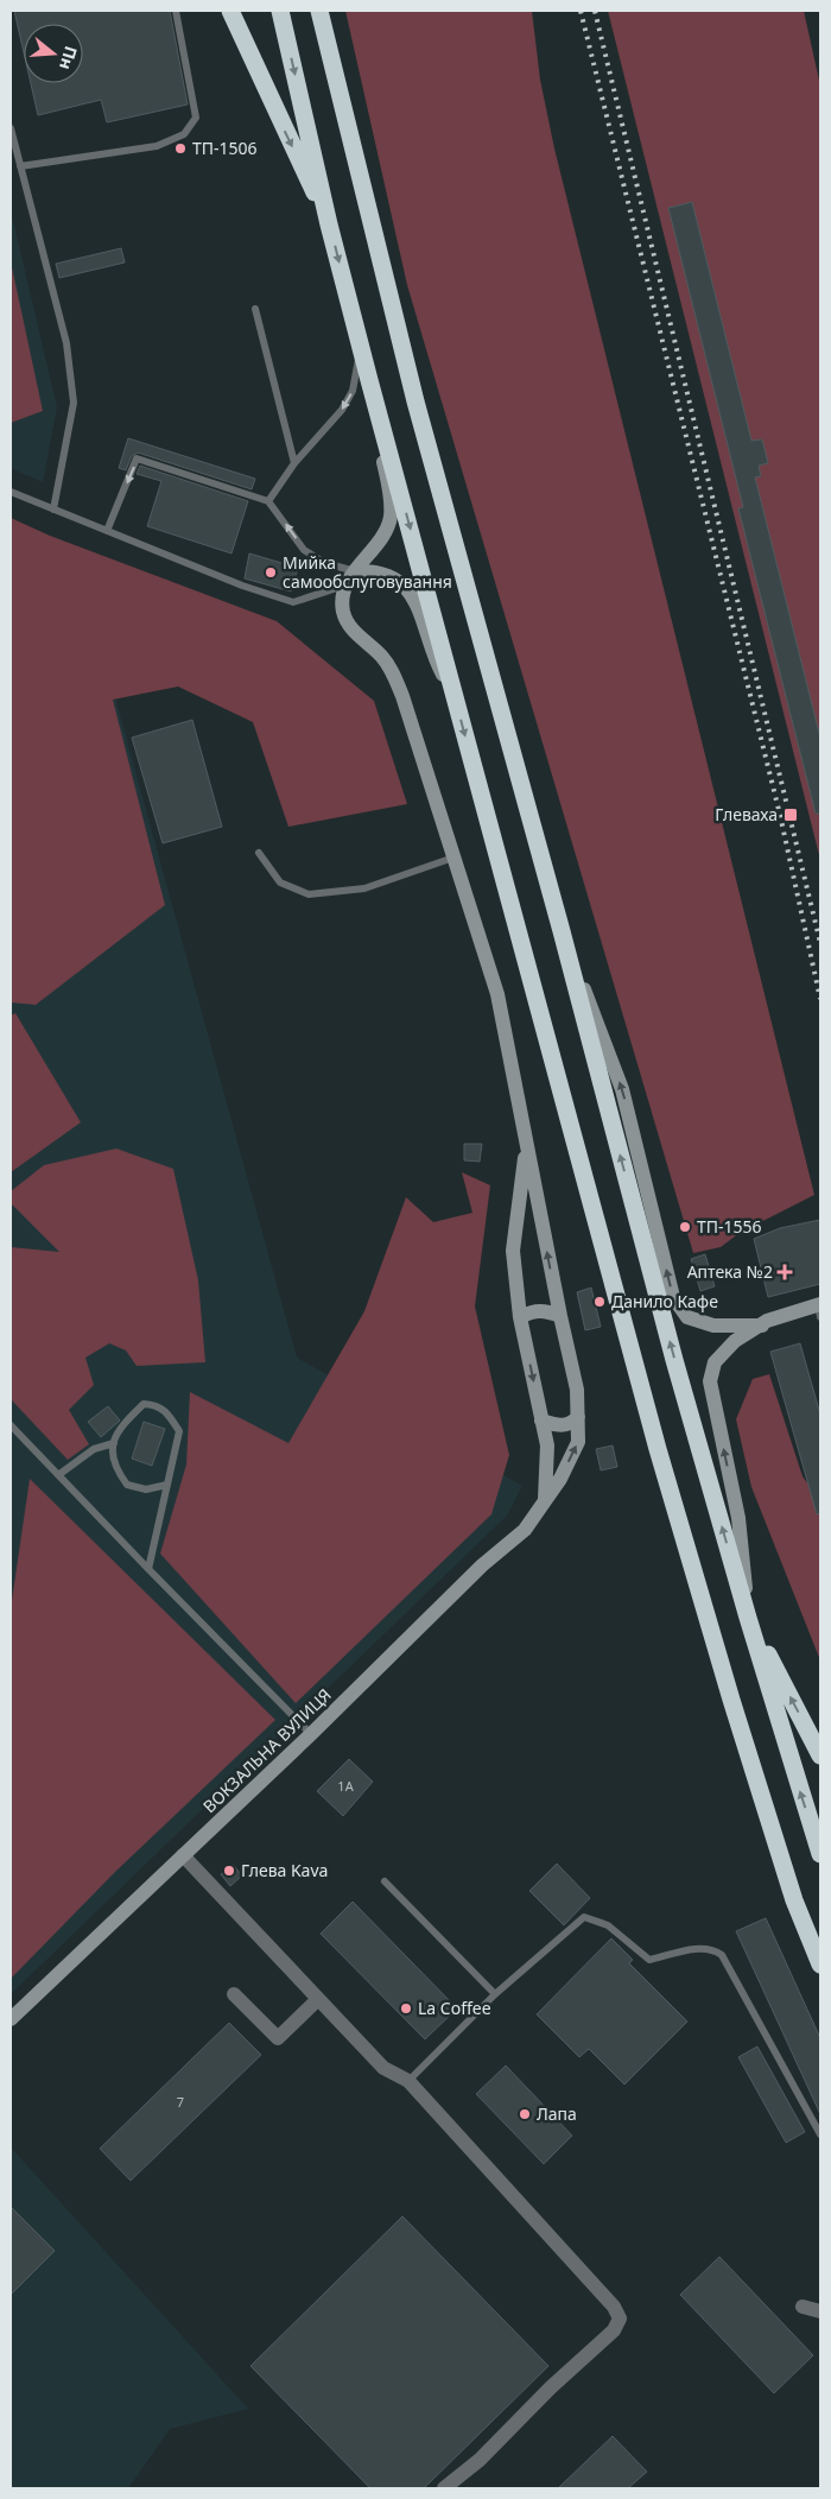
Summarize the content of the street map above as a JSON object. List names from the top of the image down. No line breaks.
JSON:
{"streets":{"street":["ВОКЗАЛЬНА ВУЛИЦЯ"]},"places":{"other":["ТП-1506","Мийка самообслуговування","ТП-1556","Данило Кафе","Глева Kava","La Coffee","Лапа"],"transit":["Глеваха"],"health":["Аптека №2"]},"house_numbers":["1А","7"],"north":"right"}
